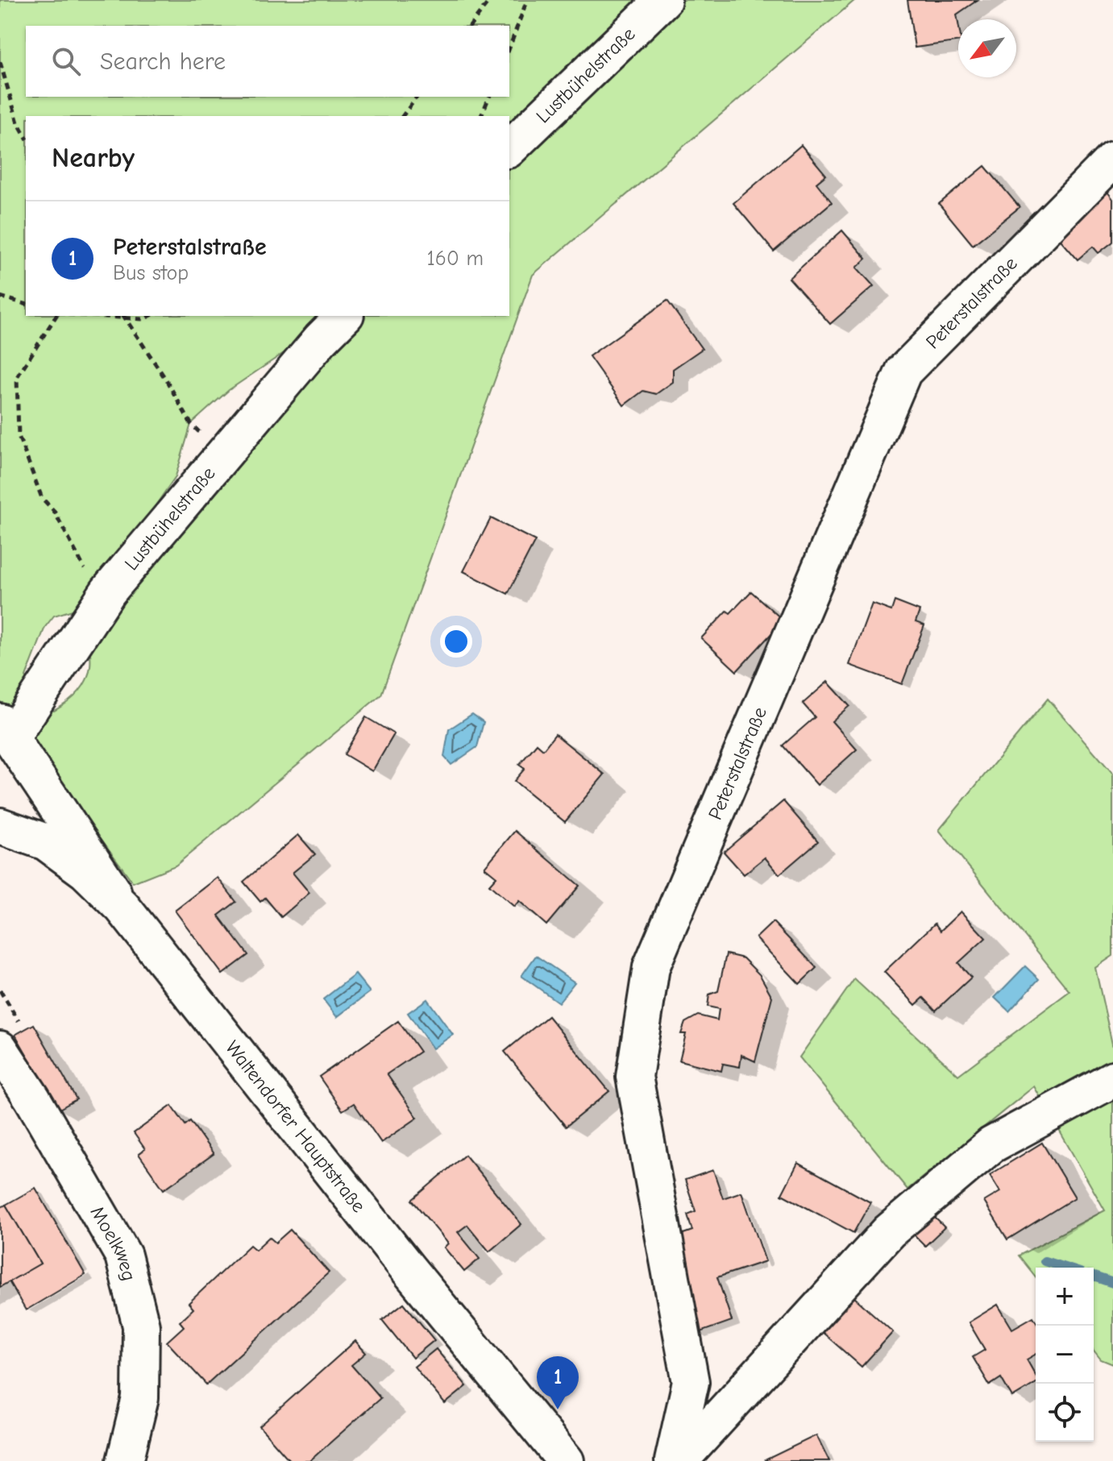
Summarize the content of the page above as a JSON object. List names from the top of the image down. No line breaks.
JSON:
{"streets":{"street":["Lustbühelstraße","Peterstalstraße","Waltendorfer Hauptstraße","Moelkweg"]},"crossings":[["Lustbühelstraße","Waltendorfer Hauptstraße"]],"north":"bottom left","page":{"search":"Search here","heading":"Nearby","list":[{"mark":"1","name":"Peterstalstraße","note":"Bus stop","value":"160 m"}],"map_buttons":["+","−"],"pins":"1"}}
